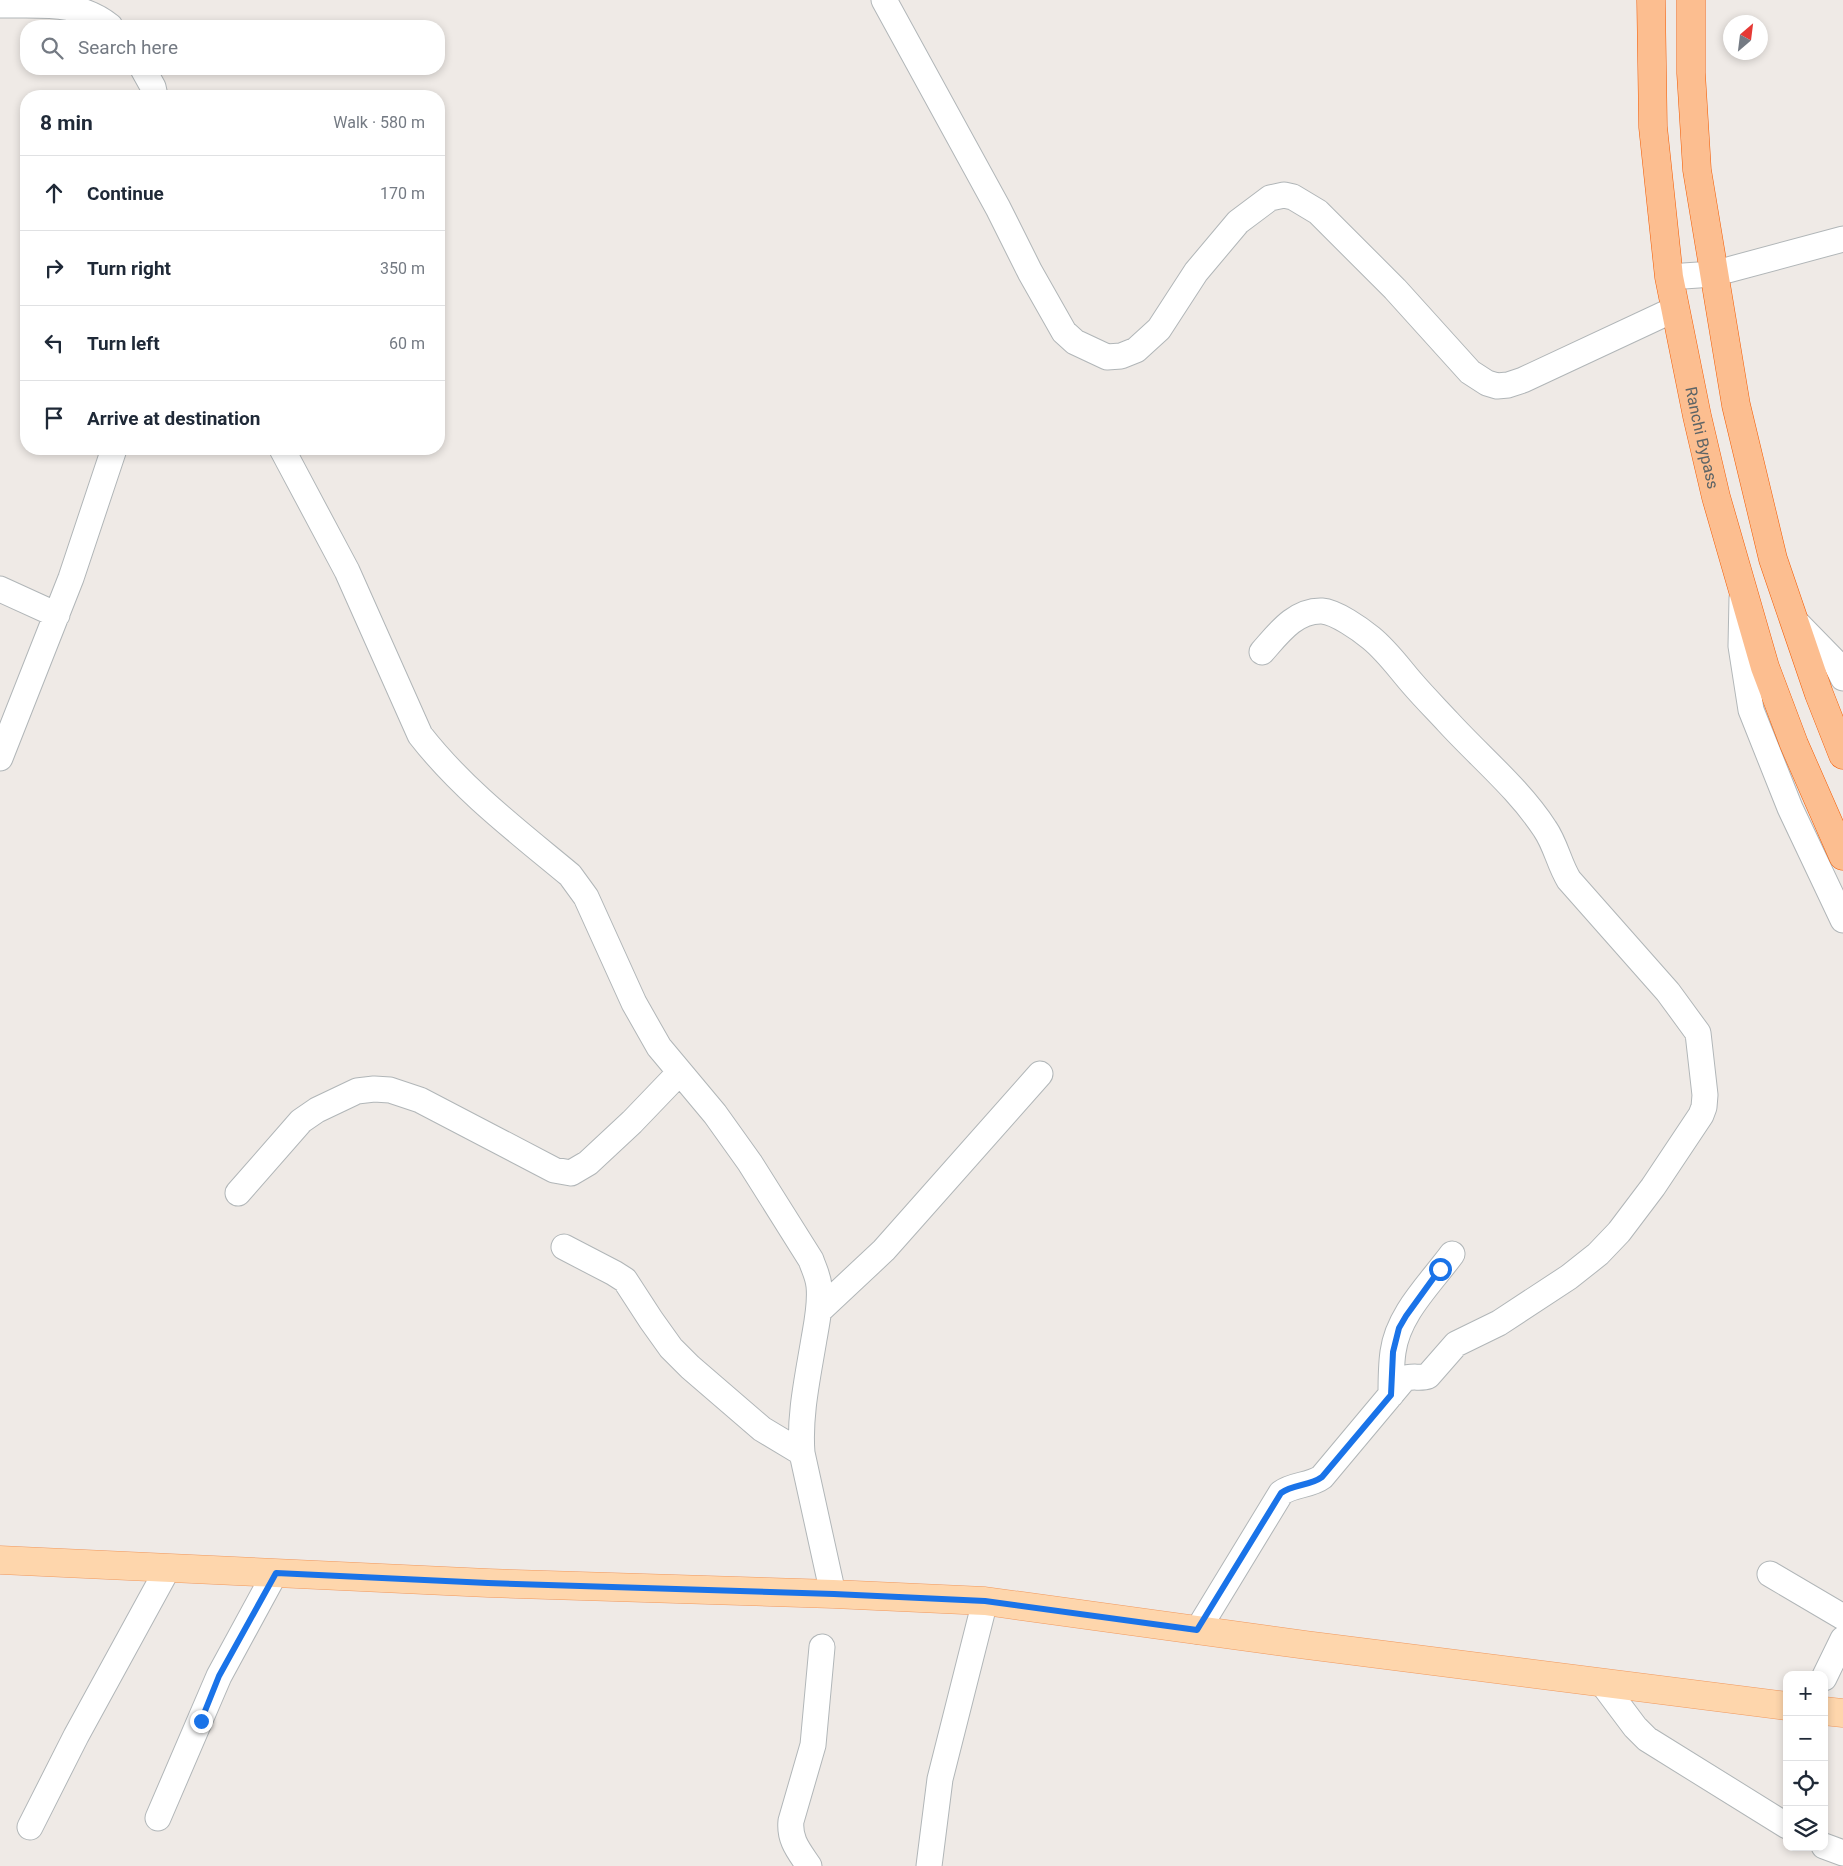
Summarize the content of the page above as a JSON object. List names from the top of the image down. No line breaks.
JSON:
{"streets":{"highway":["Ranchi Bypass"]},"north":"top right","page":{"search":"Search here","heading":["8 min","Walk · 580 m"],"list":[["Continue","170 m"],["Turn right","350 m"],["Turn left","60 m"],"Arrive at destination"],"map_buttons":["+","−"]}}
